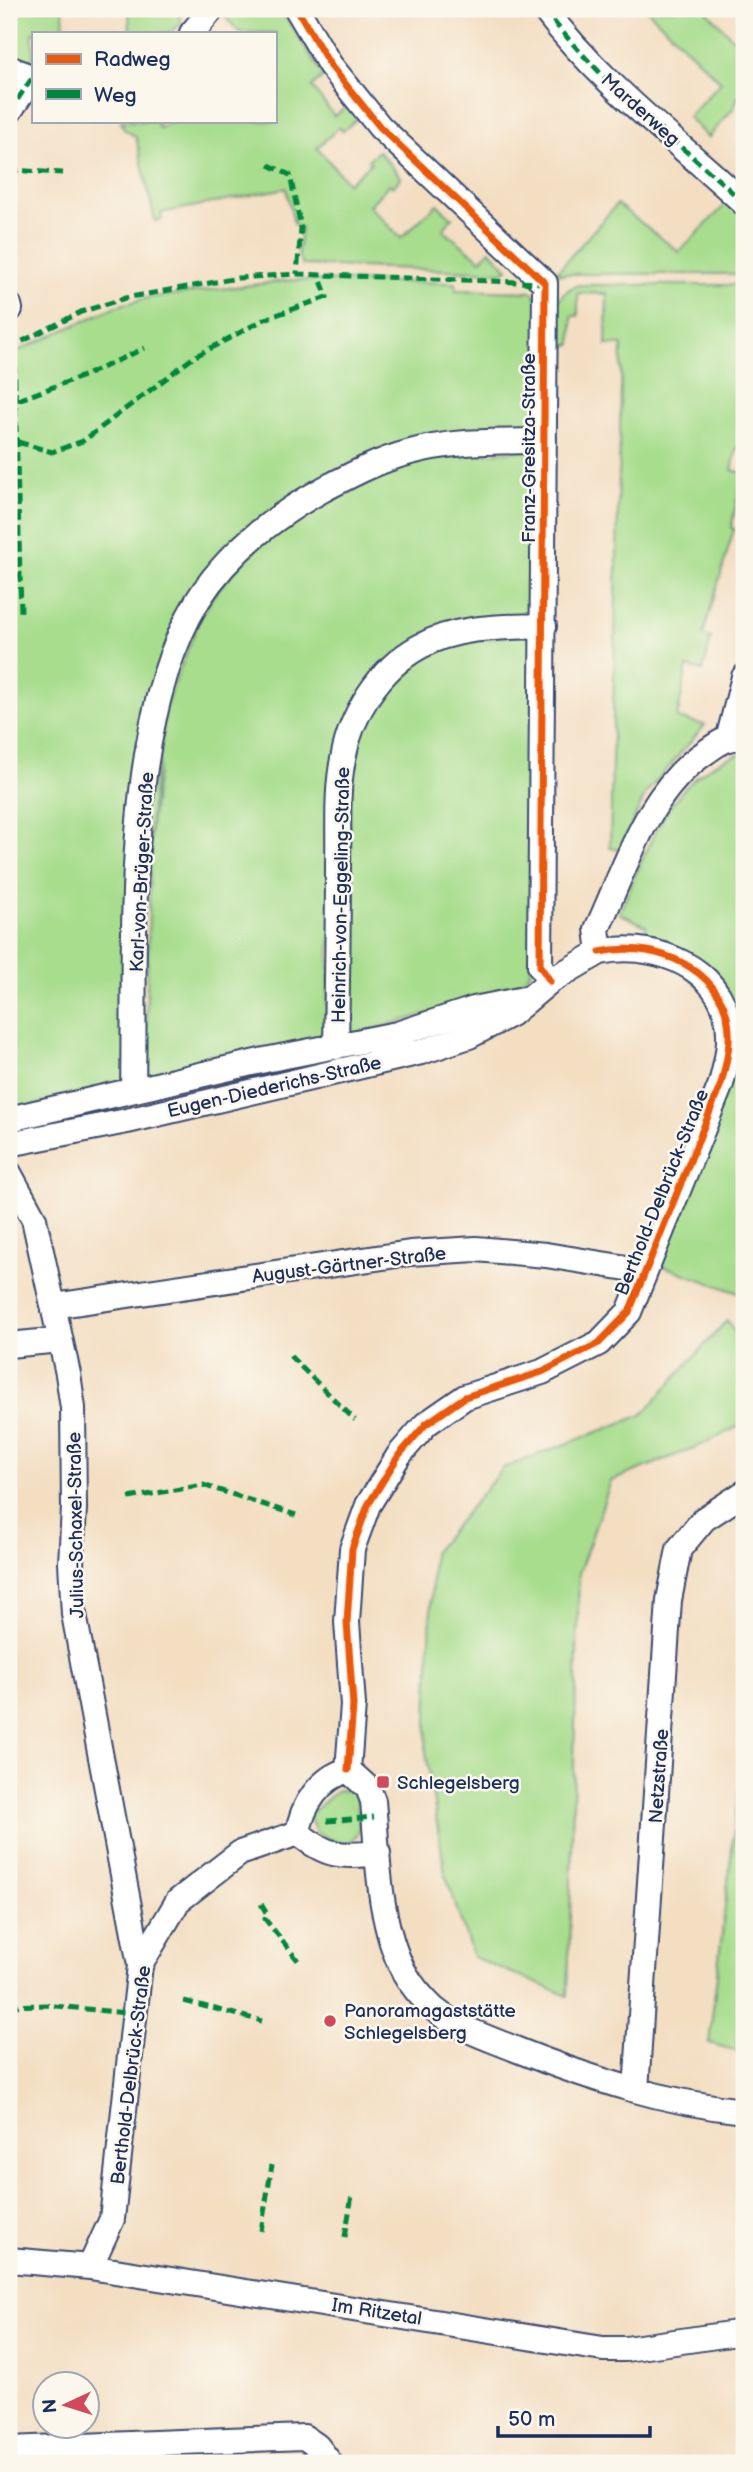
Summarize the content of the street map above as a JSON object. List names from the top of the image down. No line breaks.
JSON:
{"streets":{"street":["Marderweg","Franz-Gresitza-Straße","Karl-von-Brüger-Straße","Heinrich-von-Eggeling-Straße","Eugen-Diederichs-Straße","Berthold-Delbrück-Straße","August-Gärtner-Straße","Julius-Schaxel-Straße","Netzstraße","Im Ritzetal"]},"crossings":[["Franz-Gresitza-Straße","Karl-von-Brüger-Straße"],["Franz-Gresitza-Straße","Heinrich-von-Eggeling-Straße"],["Franz-Gresitza-Straße","Eugen-Diederichs-Straße"],["Karl-von-Brüger-Straße","Eugen-Diederichs-Straße"],["Heinrich-von-Eggeling-Straße","Eugen-Diederichs-Straße"],["Eugen-Diederichs-Straße","Berthold-Delbrück-Straße"],["Berthold-Delbrück-Straße","August-Gärtner-Straße"],["Berthold-Delbrück-Straße","Julius-Schaxel-Straße"],["Berthold-Delbrück-Straße","Im Ritzetal"],["August-Gärtner-Straße","Julius-Schaxel-Straße"]],"places":{"transit":["Schlegelsberg"],"other":["Panoramagaststätte Schlegelsberg"]},"legend":["Radweg","Weg"],"scale_bar":"50 m","north":"left"}
